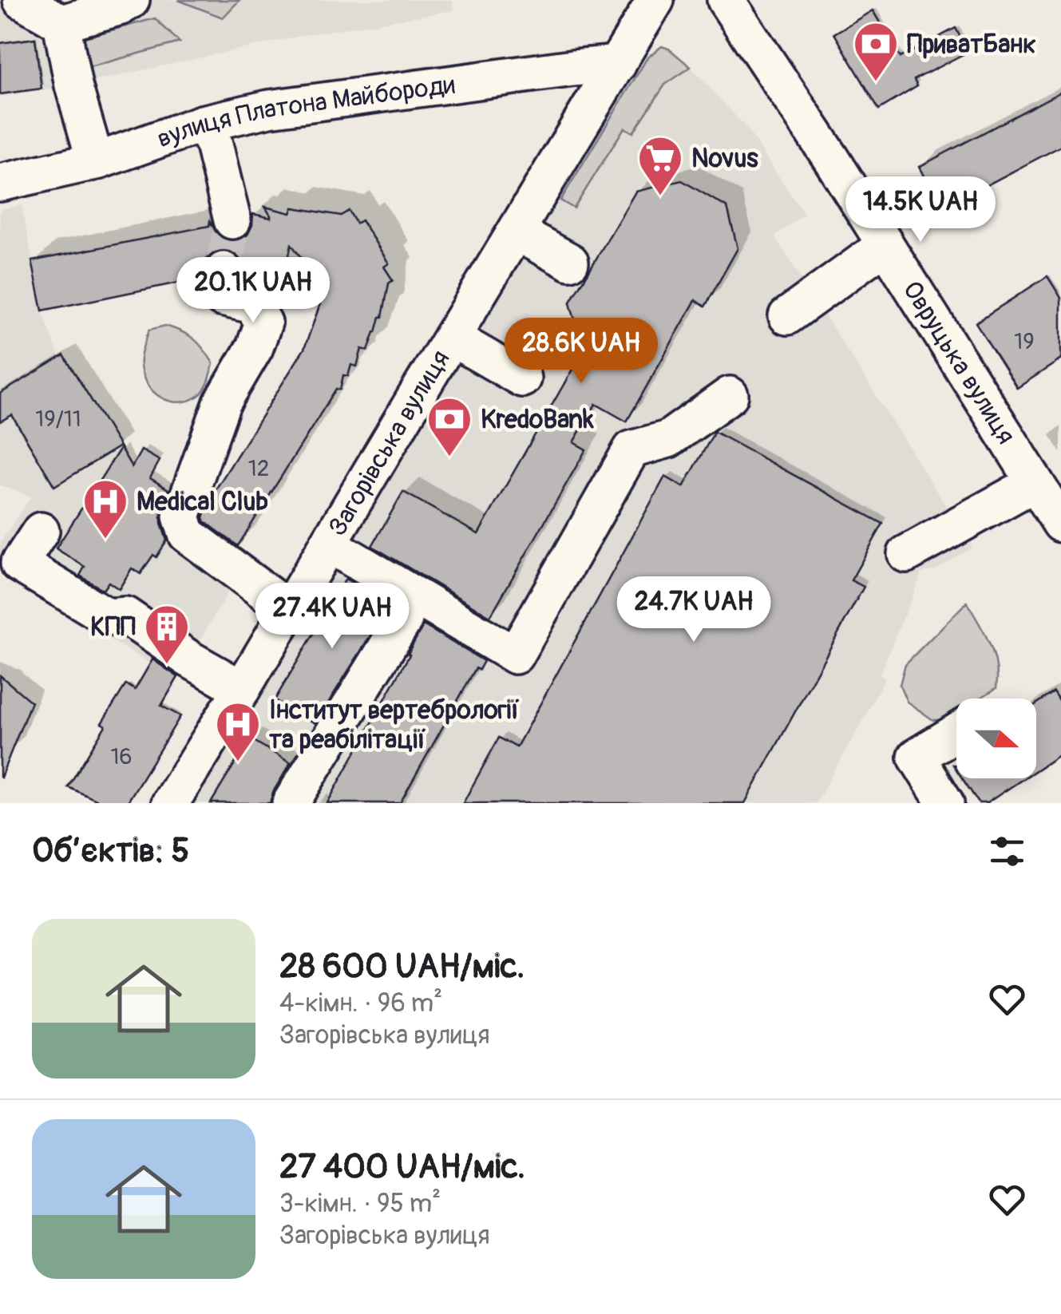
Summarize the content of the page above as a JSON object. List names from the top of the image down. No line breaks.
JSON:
{"streets":{"street":["вулиця Платона Майбороди","Овруцька вулиця","Загорівська вулиця"]},"crossings":[["вулиця Платона Майбороди","Загорівська вулиця"]],"places":{"bank":["ПриватБанк","KredoBank"],"supermarket":["Novus"],"hospital":["Medical Club","Інститут вертебрології та реабілітації"],"building":["КПП"]},"house_numbers":["19","19/11","12","16"],"north":"right","page":{"price":["14.5K UAH","20.1K UAH","28.6K UAH","24.7K UAH","27.4K UAH"],"heading":"Об’єктів: 5","list":[{"name":"28 600 UAH/міс.","note":"4-кімн. · 96 m² · Загорівська вулиця"},{"name":"27 400 UAH/міс.","note":"3-кімн. · 95 m² · Загорівська вулиця"}]}}
